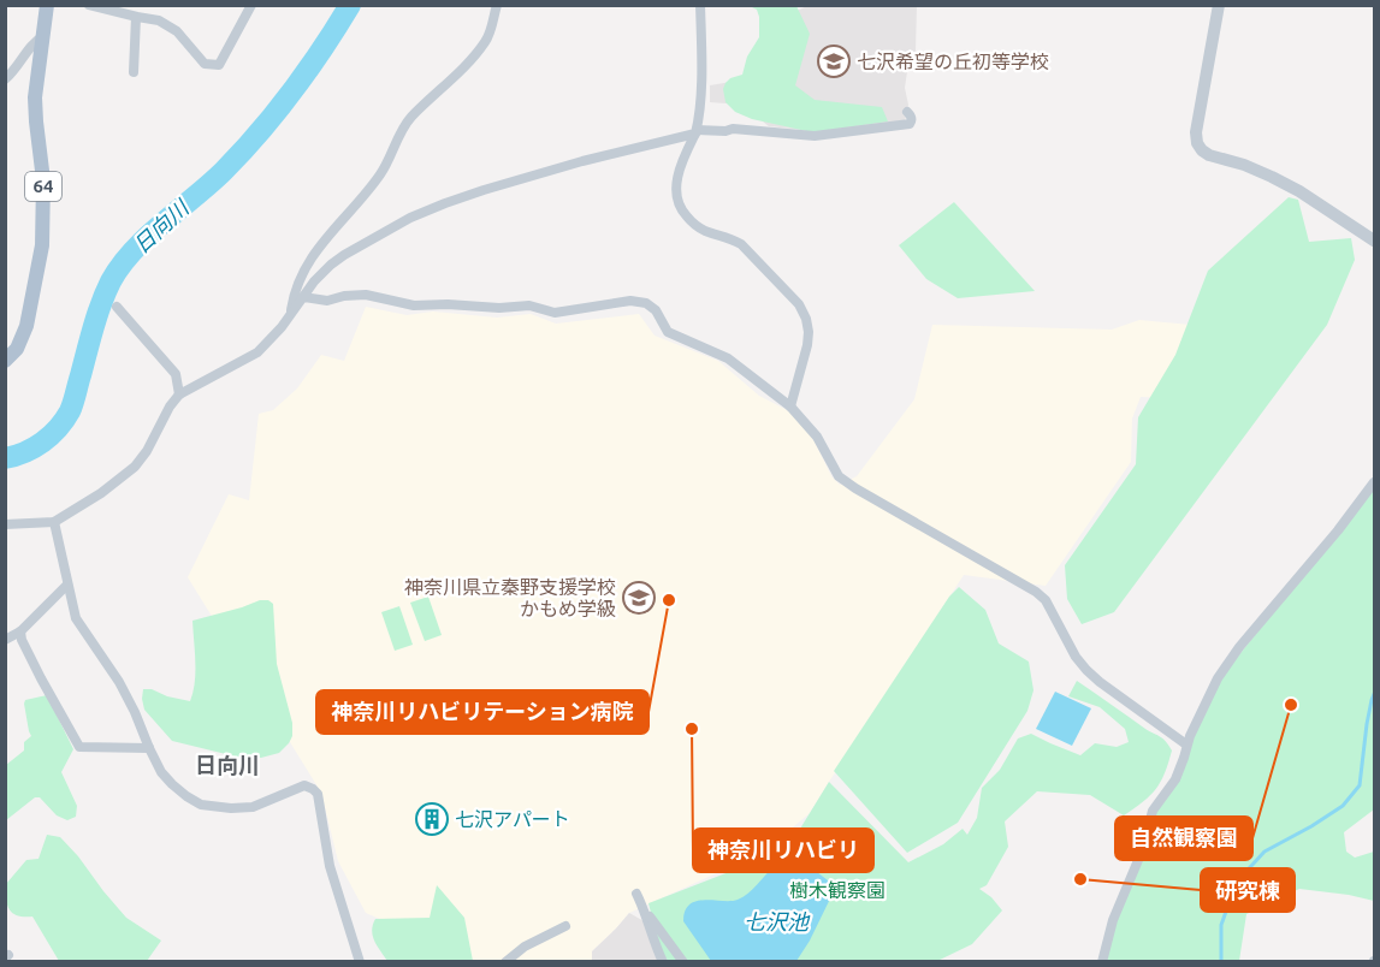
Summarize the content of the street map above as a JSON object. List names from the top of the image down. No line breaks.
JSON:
{"streets":{"main road":["64"]},"districts":["日向川"],"water":["日向川","七沢池"],"parks":["樹木観察園"],"places":{"school or university":["七沢希望の丘初等学校","神奈川県立秦野支援学校 かもめ学級"],"other":["神奈川リハビリテーション病院","自然観察園","神奈川リハビリ","研究棟"],"building":["七沢アパート"]}}
